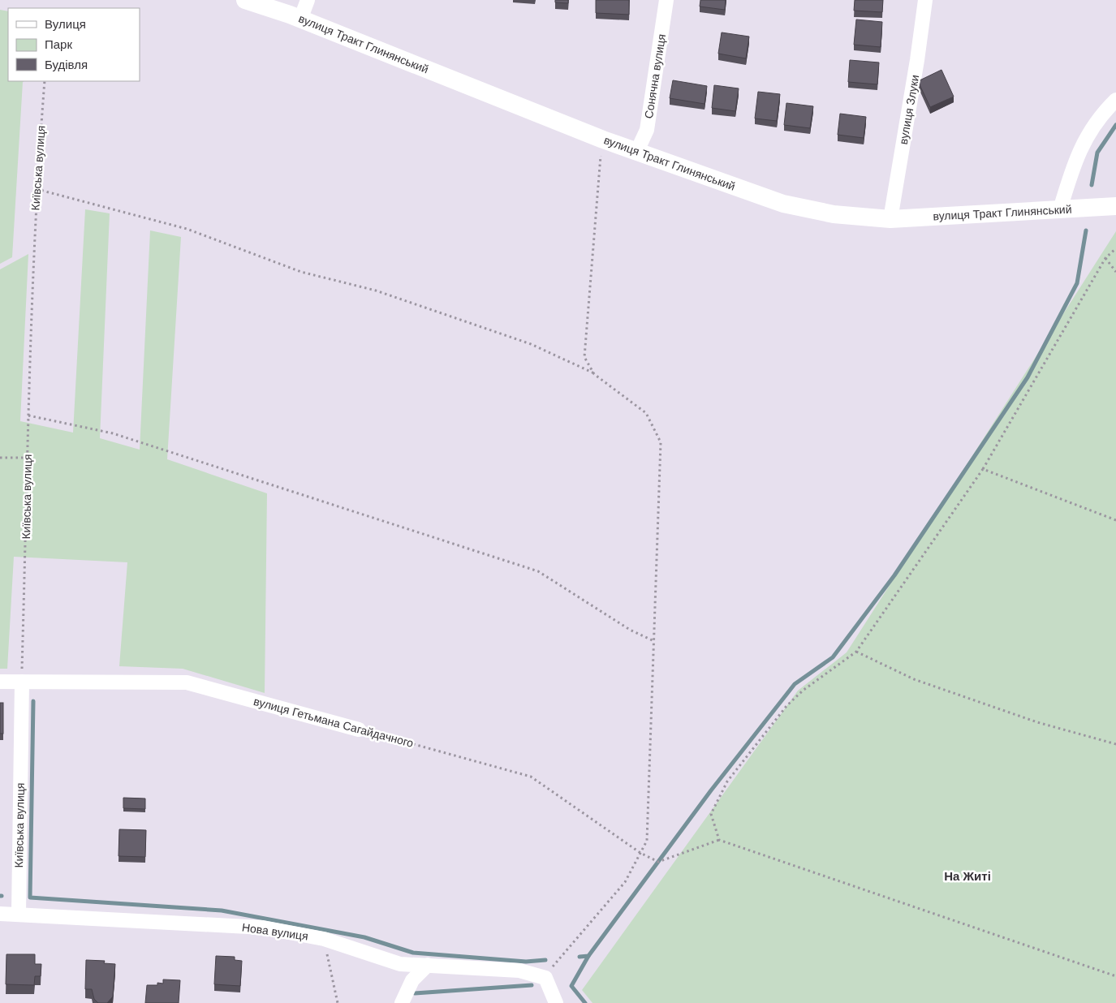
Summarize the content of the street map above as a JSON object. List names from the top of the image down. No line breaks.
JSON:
{"streets":{"main road":["вулиця Тракт Глинянський"],"street":["Сонячна вулиця","вулиця Злуки","Київська вулиця","вулиця Гетьмана Сагайдачного","Нова вулиця"]},"crossings":[["вулиця Тракт Глинянський","Сонячна вулиця"],["вулиця Тракт Глинянський","вулиця Злуки"],["Київська вулиця","вулиця Гетьмана Сагайдачного"],["Київська вулиця","Нова вулиця"]],"districts":["На Житі"],"legend":["Вулиця","Парк","Будівля"]}
